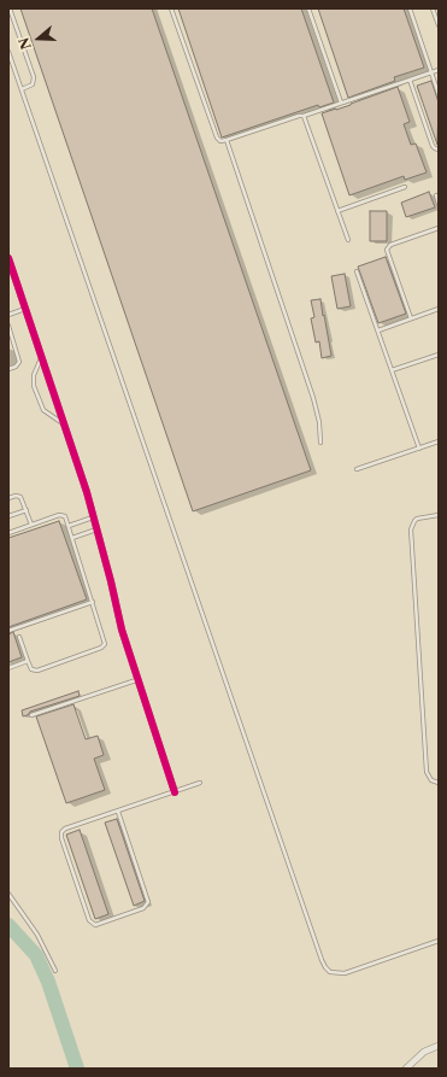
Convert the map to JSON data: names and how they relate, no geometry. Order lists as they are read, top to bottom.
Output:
{
  "north": "left"
}
